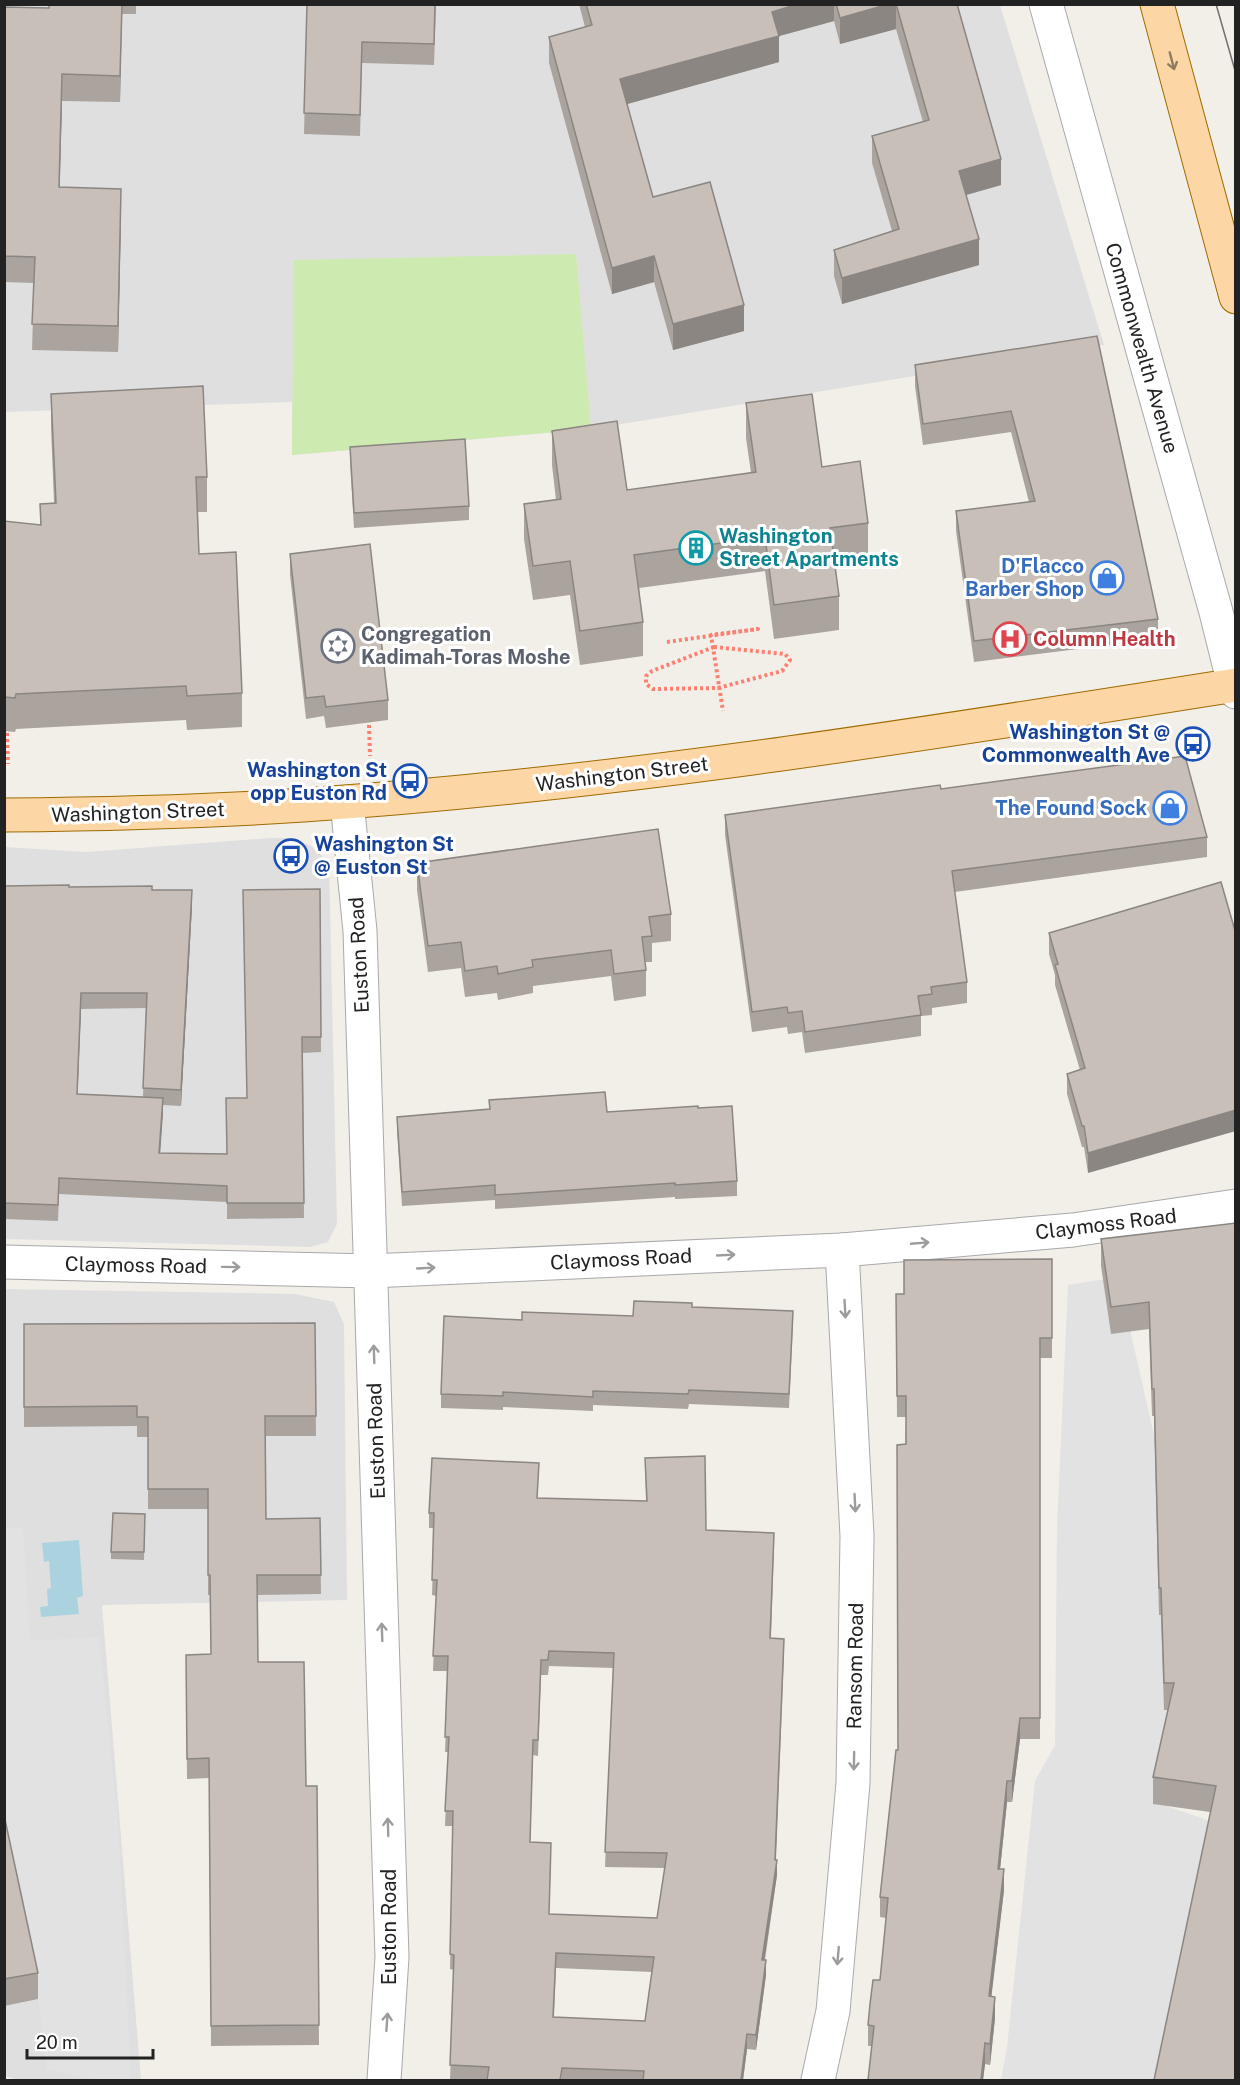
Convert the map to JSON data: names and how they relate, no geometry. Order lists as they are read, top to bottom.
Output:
{
  "streets": {
    "main road": ["Washington Street"],
    "street": [
      "Commonwealth Avenue",
      "Euston Road",
      "Claymoss Road",
      "Ransom Road"
    ]
  },
  "crossings": [
    ["Commonwealth Avenue", "Washington Street"],
    ["Washington Street", "Euston Road"],
    ["Euston Road", "Claymoss Road"],
    ["Claymoss Road", "Ransom Road"]
  ],
  "one_way": ["Euston Road", "Claymoss Road", "Ransom Road"],
  "places": {
    "building": ["Washington Street Apartments"],
    "shop": ["D'Flacco Barber Shop", "The Found Sock"],
    "hospital": ["Column Health"],
    "synagogue": ["Congregation Kadimah-Toras Moshe"],
    "bus stop": ["Washington St @ Commonwealth Ave", "Washington St opp Euston Rd", "Washington St @ Euston St"]
  },
  "scale_bar": "20 m"
}
